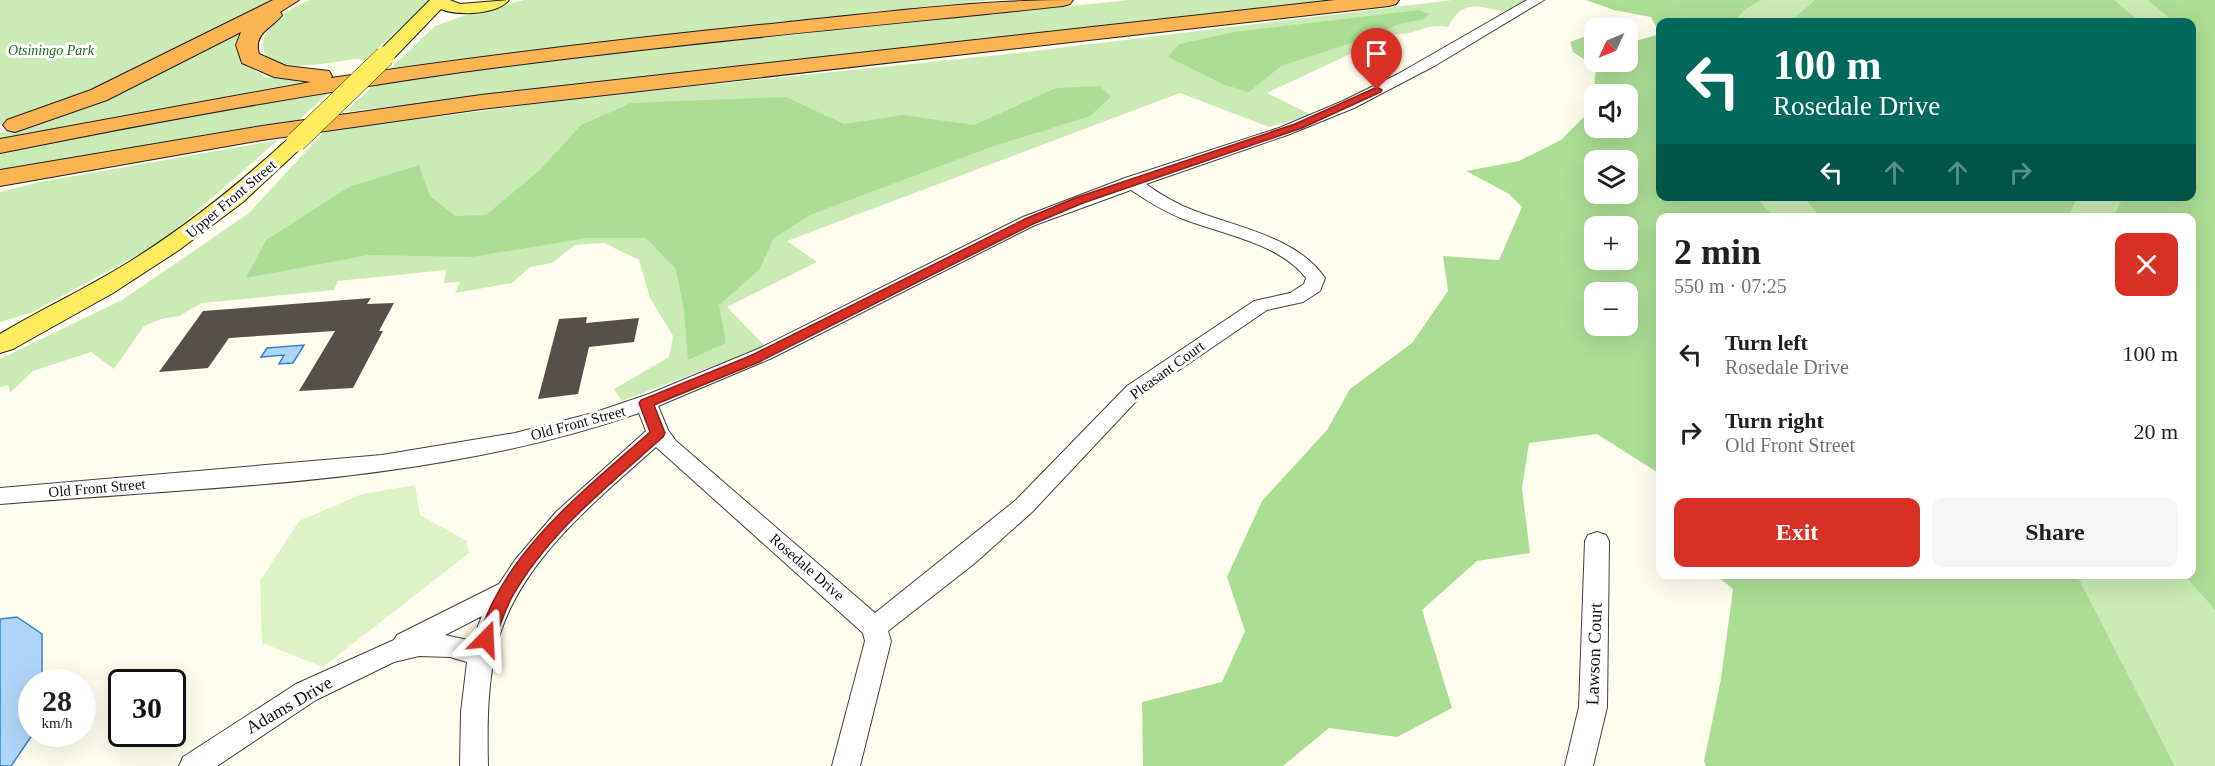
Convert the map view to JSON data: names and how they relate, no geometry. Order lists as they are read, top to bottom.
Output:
{
  "streets": {
    "main road": ["Upper Front Street"],
    "street": [
      "Pleasant Court",
      "Old Front Street",
      "Rosedale Drive",
      "Lawson Court",
      "Adams Drive"
    ]
  },
  "crossings": [
    ["Pleasant Court", "Old Front Street"],
    ["Pleasant Court", "Rosedale Drive"],
    ["Old Front Street", "Rosedale Drive"]
  ],
  "parks": ["Otsiningo Park"],
  "north": "bottom left",
  "page": {
    "map_buttons": ["+", "−"],
    "turn": ["100 m", "Rosedale Drive"],
    "heading": ["2 min", "550 m · 07:25"],
    "list": [
      {
        "name": "Turn left",
        "note": "Rosedale Drive",
        "value": "100 m"
      },
      {
        "name": "Turn right",
        "note": "Old Front Street",
        "value": "20 m"
      }
    ],
    "buttons": ["Exit", "Share"],
    "speed": "28 km/h",
    "limit": "30"
  }
}
